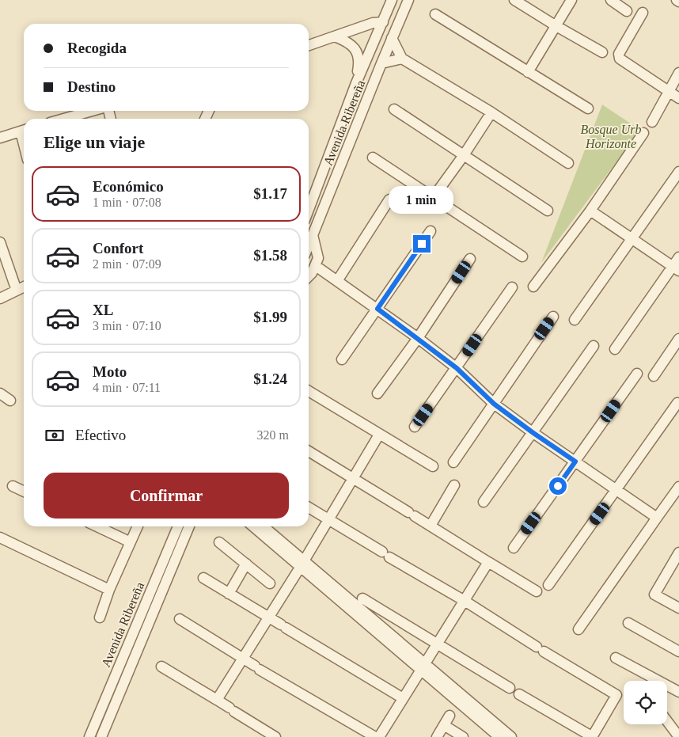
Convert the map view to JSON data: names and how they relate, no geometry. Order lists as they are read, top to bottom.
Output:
{
  "streets": {
    "street": ["Avenida Ribereña"]
  },
  "parks": ["Bosque Urb Horizonte"],
  "page": {
    "banner": ["Recogida", "Destino"],
    "heading": "Elige un viaje",
    "list": [
      {
        "name": "Económico",
        "note": "1 min · 07:08",
        "value": "$1.17"
      },
      {
        "name": "Confort",
        "note": "2 min · 07:09",
        "value": "$1.58"
      },
      {
        "name": "XL",
        "note": "3 min · 07:10",
        "value": "$1.99"
      },
      {
        "name": "Moto",
        "note": "4 min · 07:11",
        "value": "$1.24"
      }
    ],
    "bubble": "1 min",
    "pay": ["Efectivo", "320 m"],
    "buttons": "Confirmar"
  }
}
